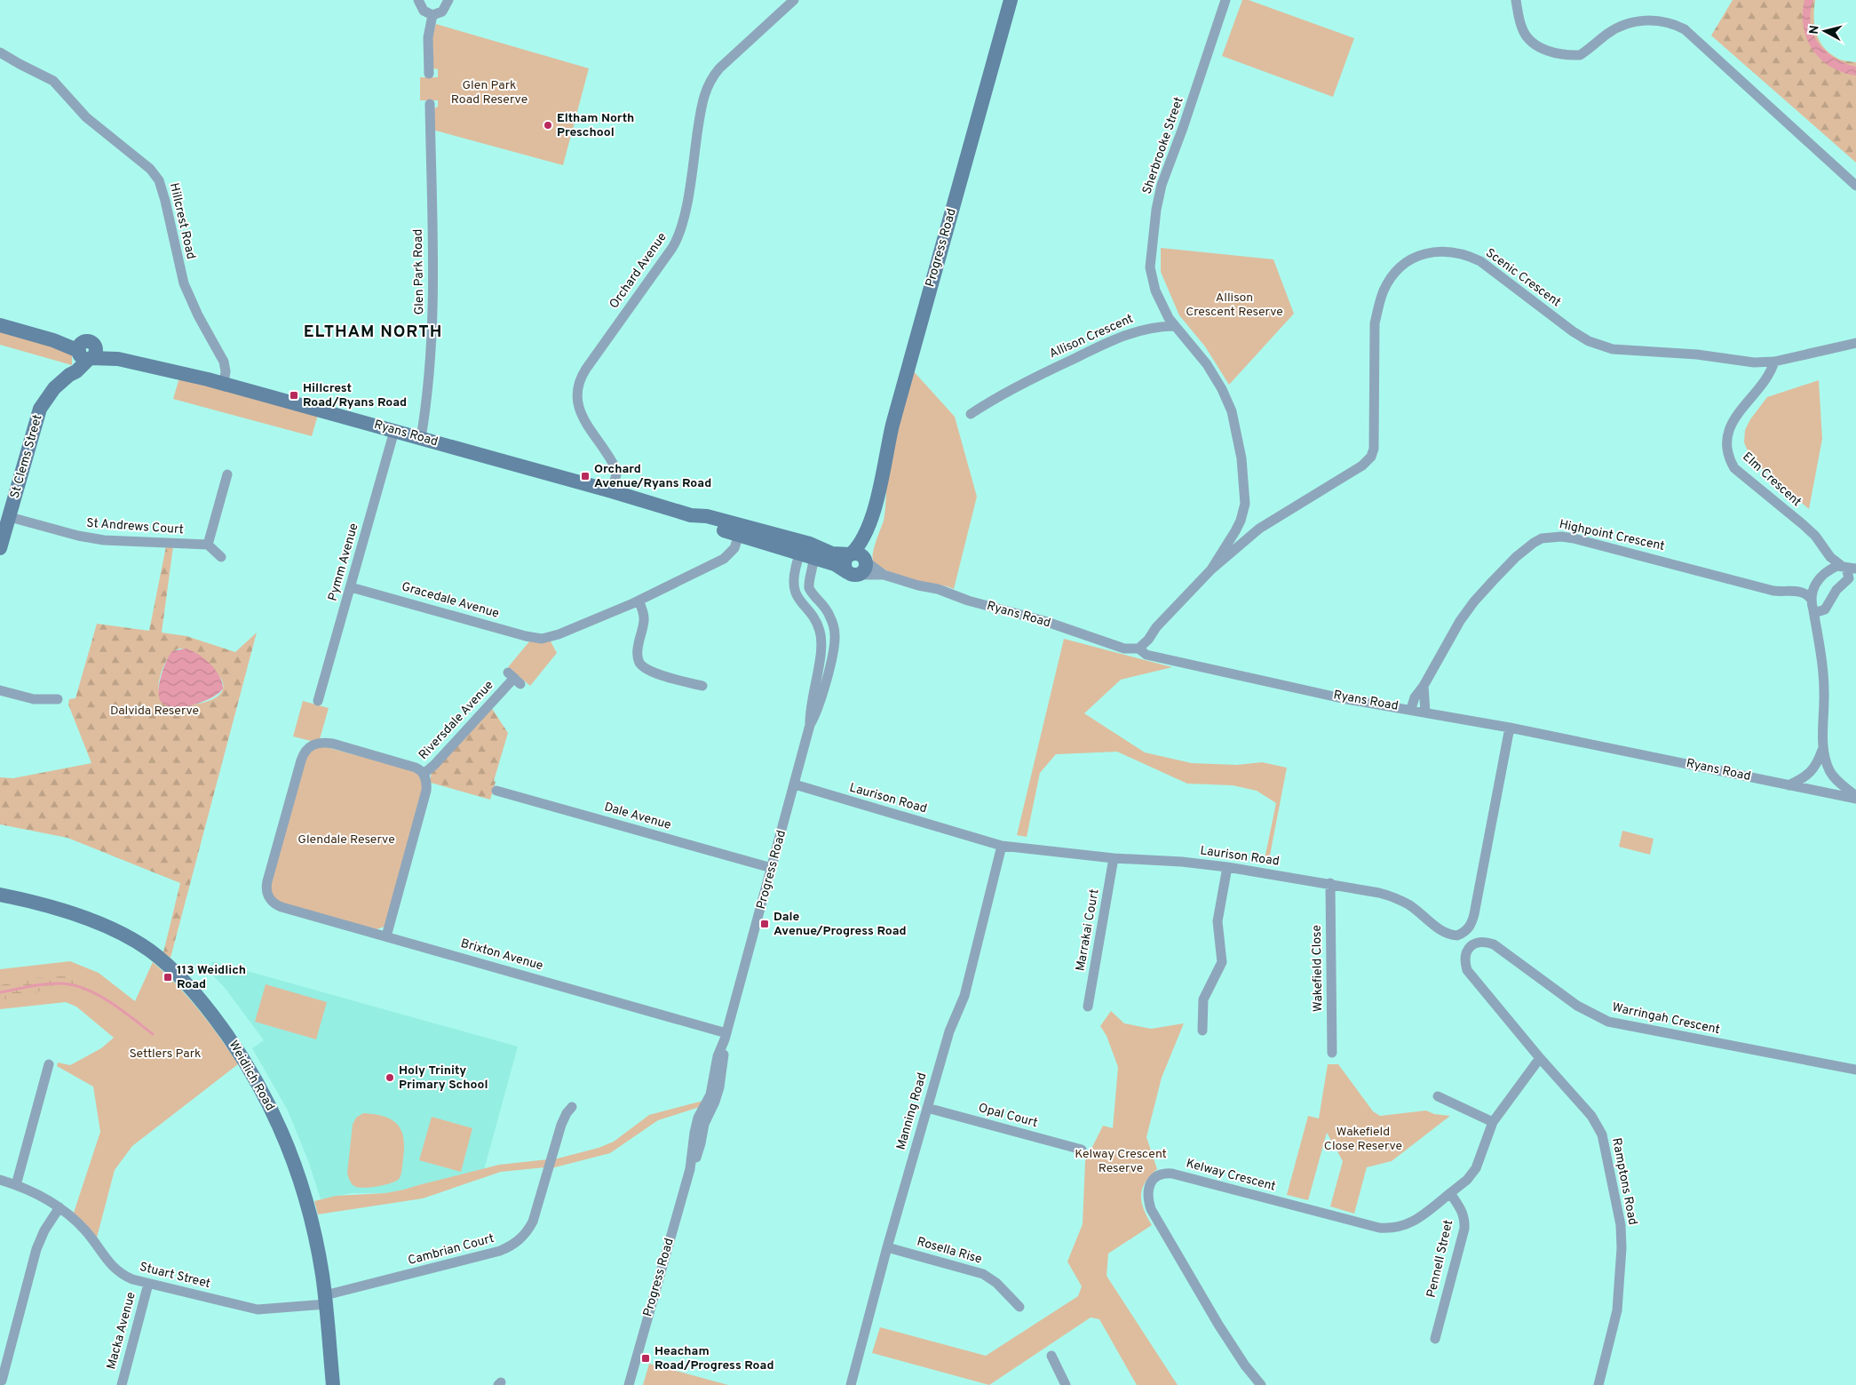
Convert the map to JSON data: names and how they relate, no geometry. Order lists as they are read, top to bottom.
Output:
{
  "streets": {
    "street": [
      "Sherbrooke Street",
      "Hillcrest Road",
      "Progress Road",
      "Orchard Avenue",
      "Glen Park Road",
      "Scenic Crescent",
      "Allison Crescent",
      "Ryans Road",
      "St Clems Street",
      "Elm Crescent",
      "St Andrews Court",
      "Highpoint Crescent",
      "Pymm Avenue",
      "Gracedale Avenue",
      "Riversdale Avenue",
      "Laurison Road",
      "Dale Avenue",
      "Marrakai Court",
      "Brixton Avenue",
      "Wakefield Close",
      "Warringah Crescent",
      "Weidlich Road",
      "Manning Road",
      "Opal Court",
      "Kelway Crescent",
      "Ramptons Road",
      "Cambrian Court",
      "Rosella Rise",
      "Pennell Street",
      "Stuart Street",
      "Macka Avenue"
    ]
  },
  "crossings": [
    ["Sherbrooke Street", "Allison Crescent"],
    ["Hillcrest Road", "Ryans Road"],
    ["Progress Road", "Ryans Road"],
    ["Progress Road", "Laurison Road"],
    ["Progress Road", "Dale Avenue"],
    ["Progress Road", "Brixton Avenue"],
    ["Orchard Avenue", "Ryans Road"],
    ["Glen Park Road", "Ryans Road"],
    ["Scenic Crescent", "Elm Crescent"],
    ["Ryans Road", "St Clems Street"],
    ["Ryans Road", "Highpoint Crescent"],
    ["Ryans Road", "Pymm Avenue"],
    ["Ryans Road", "Laurison Road"],
    ["St Clems Street", "St Andrews Court"],
    ["Pymm Avenue", "Gracedale Avenue"],
    ["Riversdale Avenue", "Brixton Avenue"],
    ["Laurison Road", "Marrakai Court"],
    ["Laurison Road", "Wakefield Close"],
    ["Laurison Road", "Manning Road"],
    ["Warringah Crescent", "Ramptons Road"],
    ["Weidlich Road", "Cambrian Court"],
    ["Weidlich Road", "Stuart Street"],
    ["Manning Road", "Opal Court"],
    ["Manning Road", "Rosella Rise"],
    ["Kelway Crescent", "Pennell Street"],
    ["Cambrian Court", "Stuart Street"],
    ["Stuart Street", "Macka Avenue"]
  ],
  "districts": ["ELTHAM NORTH"],
  "parks": [
    "Glen Park Road Reserve",
    "Allison Crescent Reserve",
    "Dalvida Reserve",
    "Glendale Reserve",
    "Settlers Park",
    "Wakefield Close Reserve",
    "Kelway Crescent Reserve"
  ],
  "places": {
    "other": ["Eltham North Preschool", "Holy Trinity Primary School"],
    "transit": [
      "Hillcrest Road/Ryans Road",
      "Orchard Avenue/Ryans Road",
      "Dale Avenue/Progress Road",
      "113 Weidlich Road",
      "Heacham Road/Progress Road"
    ]
  },
  "north": "left"
}
